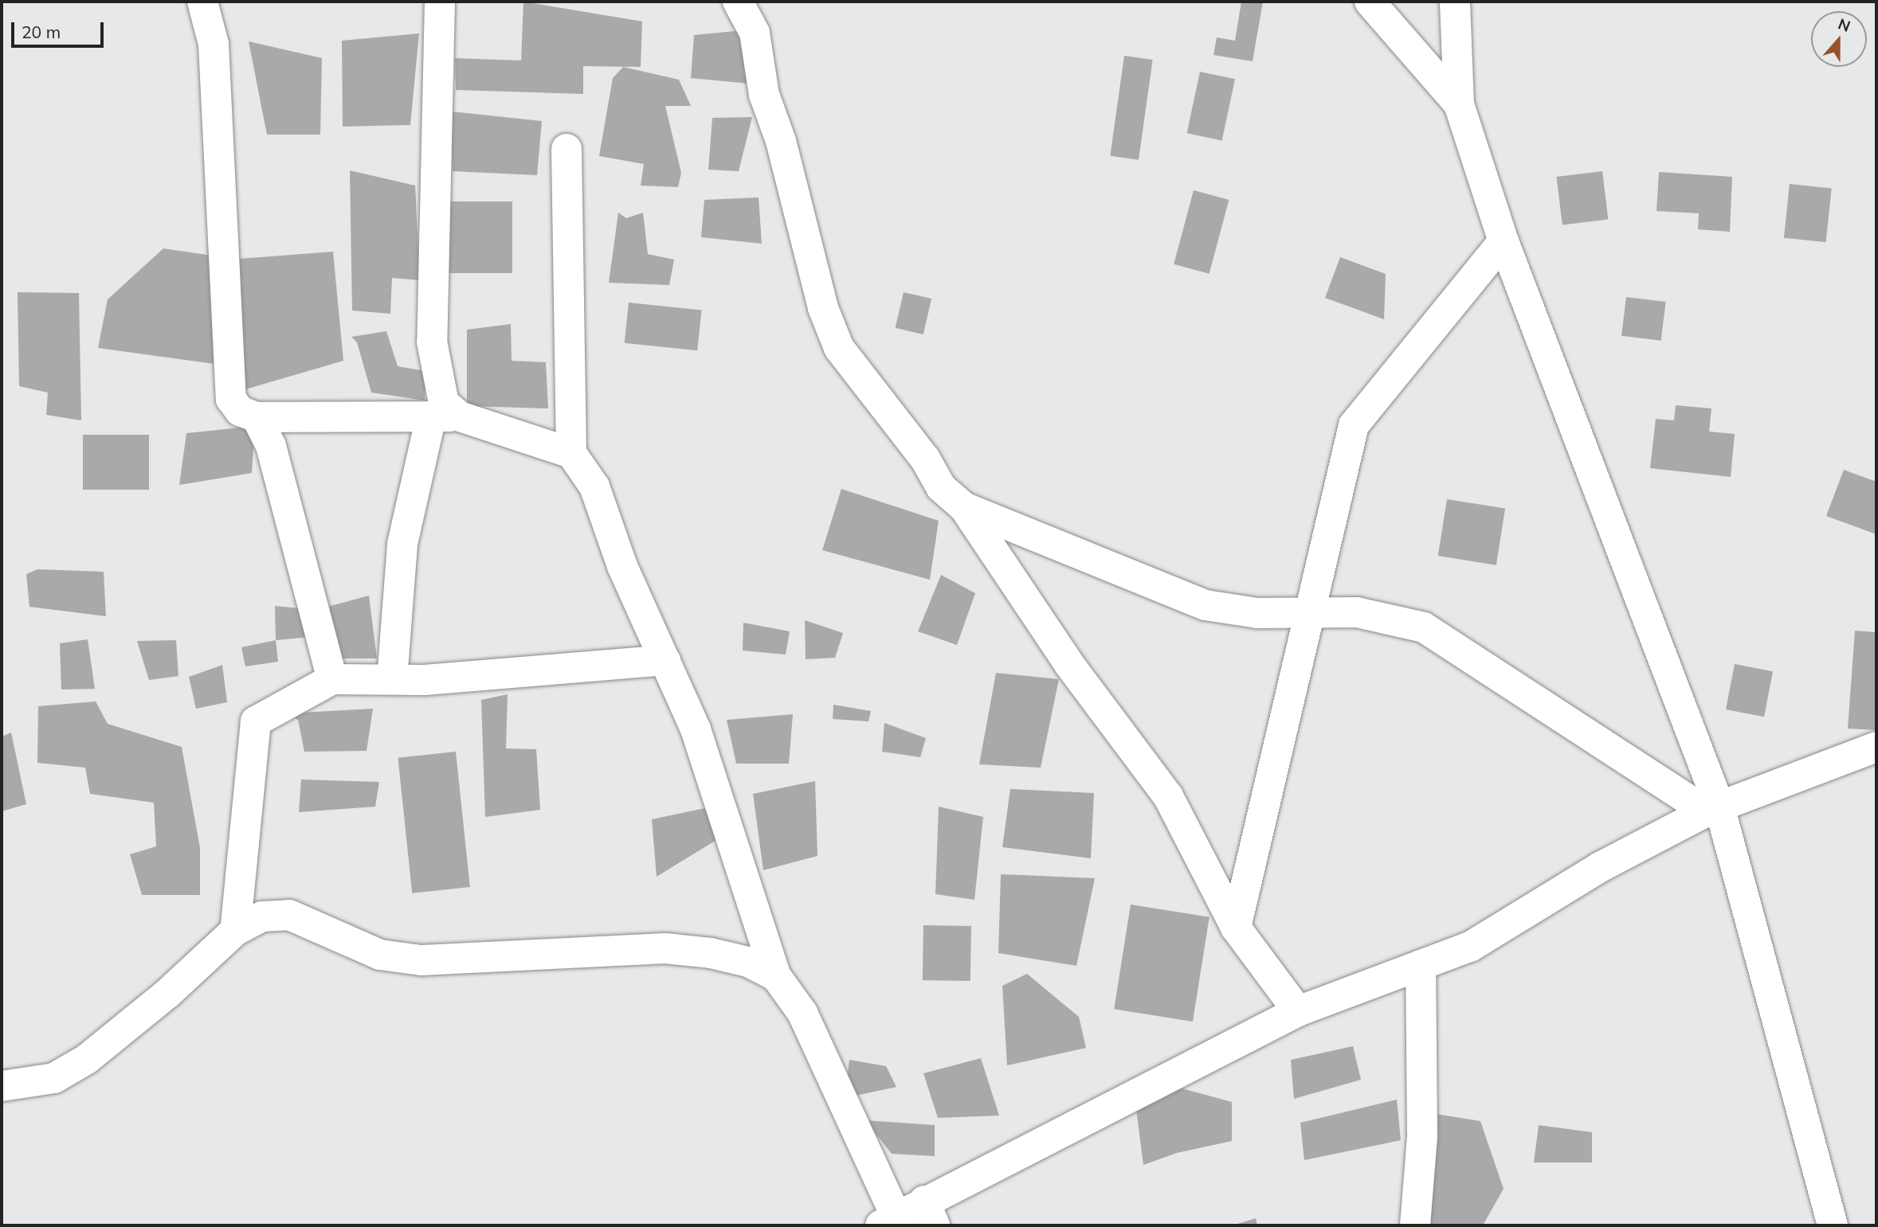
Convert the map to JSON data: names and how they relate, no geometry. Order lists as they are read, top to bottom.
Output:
{
  "scale_bar": "20 m",
  "north": "top"
}
